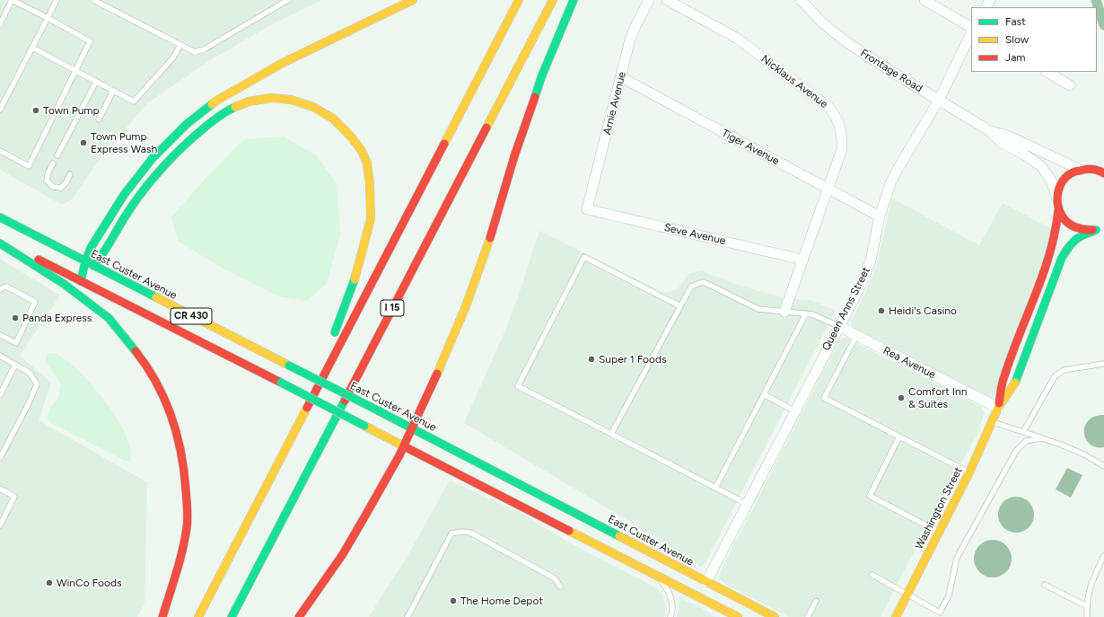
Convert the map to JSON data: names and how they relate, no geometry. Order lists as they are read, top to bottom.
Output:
{
  "streets": {
    "main road": [
      "East Custer Avenue",
      "I 15",
      "CR 430",
      "Washington Street"
    ],
    "street": [
      "Frontage Road",
      "Nicklaus Avenue",
      "Arnie Avenue",
      "Tiger Avenue",
      "Seve Avenue",
      "Queen Anns Street",
      "Rea Avenue"
    ]
  },
  "crossings": [
    ["Frontage Road", "Queen Anns Street"],
    ["Frontage Road", "Washington Street"],
    ["Nicklaus Avenue", "Tiger Avenue"],
    ["Nicklaus Avenue", "Seve Avenue"],
    ["Arnie Avenue", "Tiger Avenue"],
    ["Arnie Avenue", "Seve Avenue"],
    ["Tiger Avenue", "Queen Anns Street"],
    ["East Custer Avenue", "Queen Anns Street"],
    ["Queen Anns Street", "Rea Avenue"],
    ["Rea Avenue", "Washington Street"]
  ],
  "places": [
    "Town Pump",
    "Town Pump Express Wash",
    "Heidi's Casino",
    "Panda Express",
    "Super 1 Foods",
    "Comfort Inn & Suites",
    "WinCo Foods",
    "The Home Depot"
  ],
  "legend": ["Fast", "Slow", "Jam"]
}
